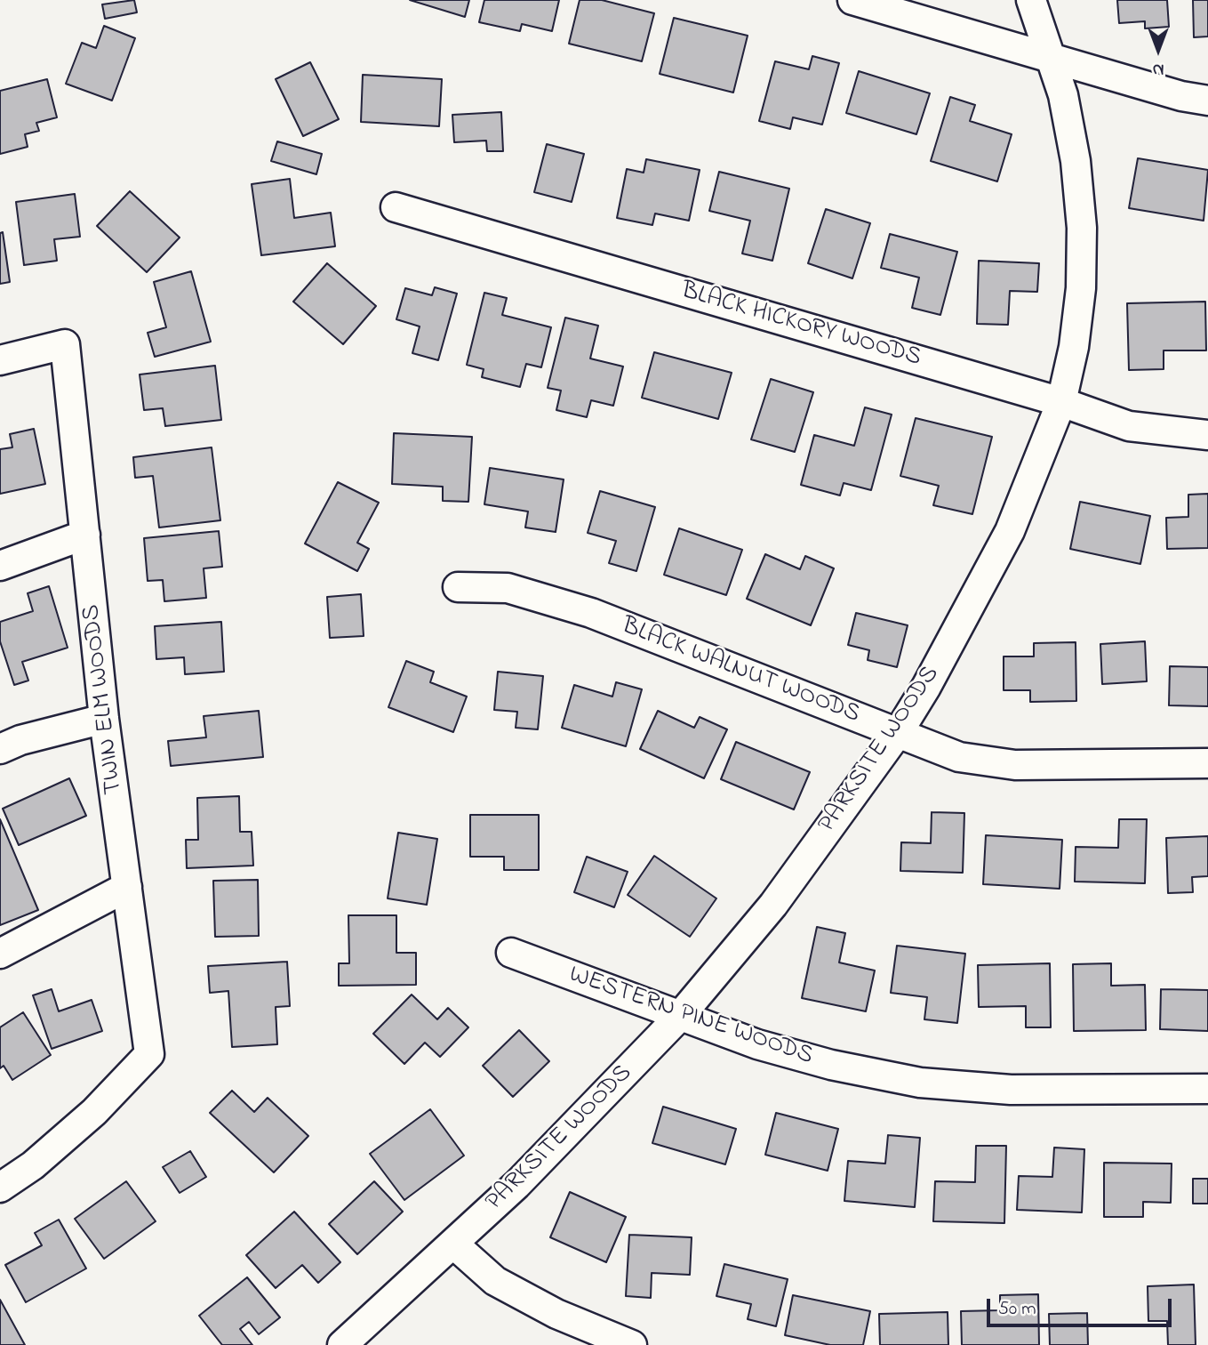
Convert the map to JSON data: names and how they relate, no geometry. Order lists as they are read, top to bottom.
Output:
{
  "streets": {
    "street": [
      "BLACK HICKORY WOODS",
      "BLACK WALNUT WOODS",
      "TWIN ELM WOODS",
      "PARKSITE WOODS",
      "WESTERN PINE WOODS"
    ]
  },
  "crossings": [
    ["BLACK HICKORY WOODS", "PARKSITE WOODS"],
    ["BLACK WALNUT WOODS", "PARKSITE WOODS"],
    ["PARKSITE WOODS", "WESTERN PINE WOODS"]
  ],
  "scale_bar": "50 m",
  "north": "bottom"
}
